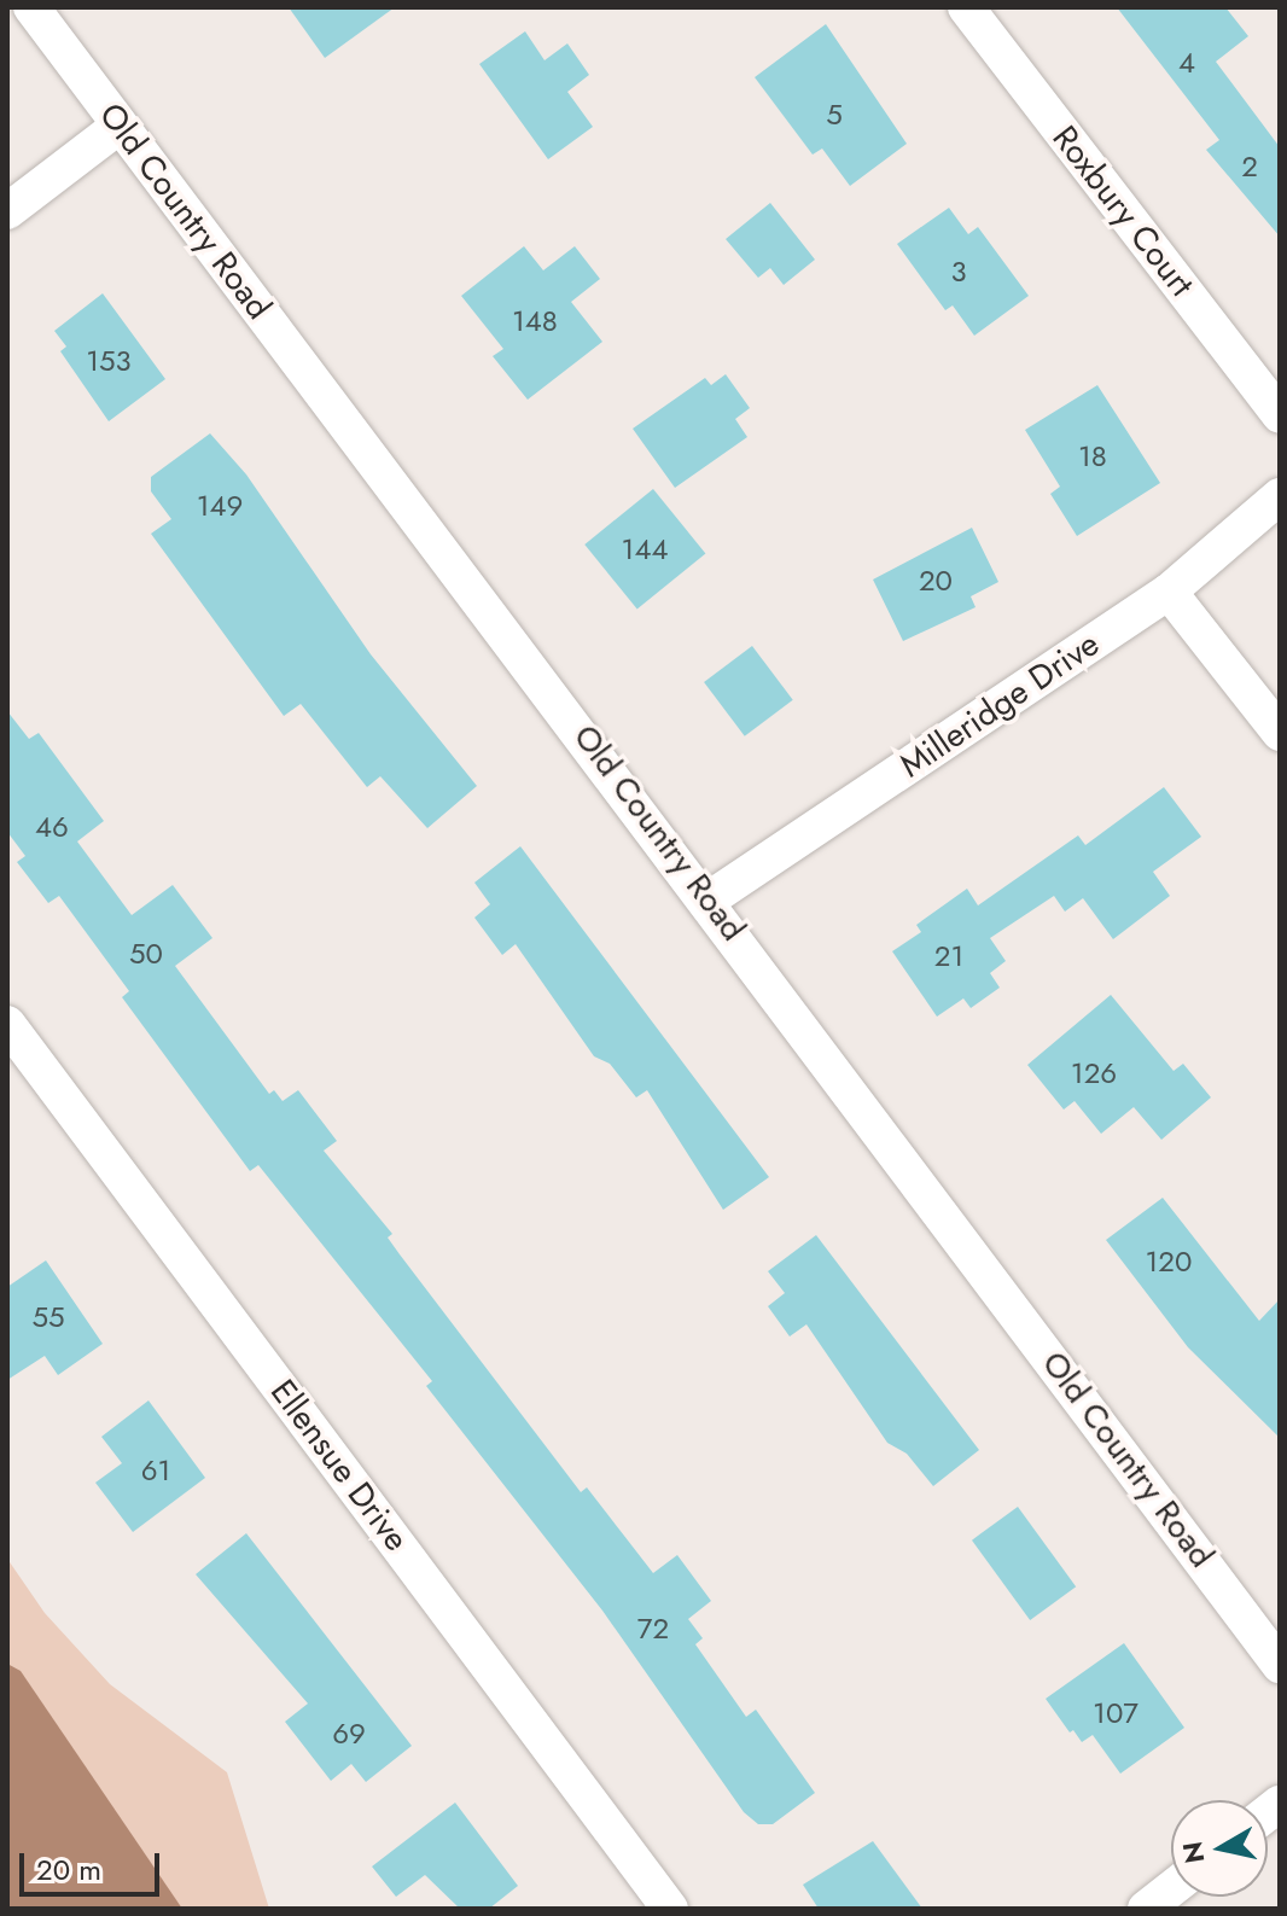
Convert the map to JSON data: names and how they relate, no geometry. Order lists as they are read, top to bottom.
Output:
{
  "streets": {
    "street": [
      "Old Country Road",
      "Roxbury Court",
      "Milleridge Drive",
      "Ellensue Drive"
    ]
  },
  "crossings": [
    ["Old Country Road", "Milleridge Drive"]
  ],
  "house_numbers": [
    "4",
    "5",
    "2",
    "3",
    "148",
    "153",
    "18",
    "149",
    "144",
    "20",
    "46",
    "50",
    "21",
    "126",
    "120",
    "55",
    "61",
    "72",
    "107",
    "69"
  ],
  "scale_bar": "20 m",
  "north": "left"
}
